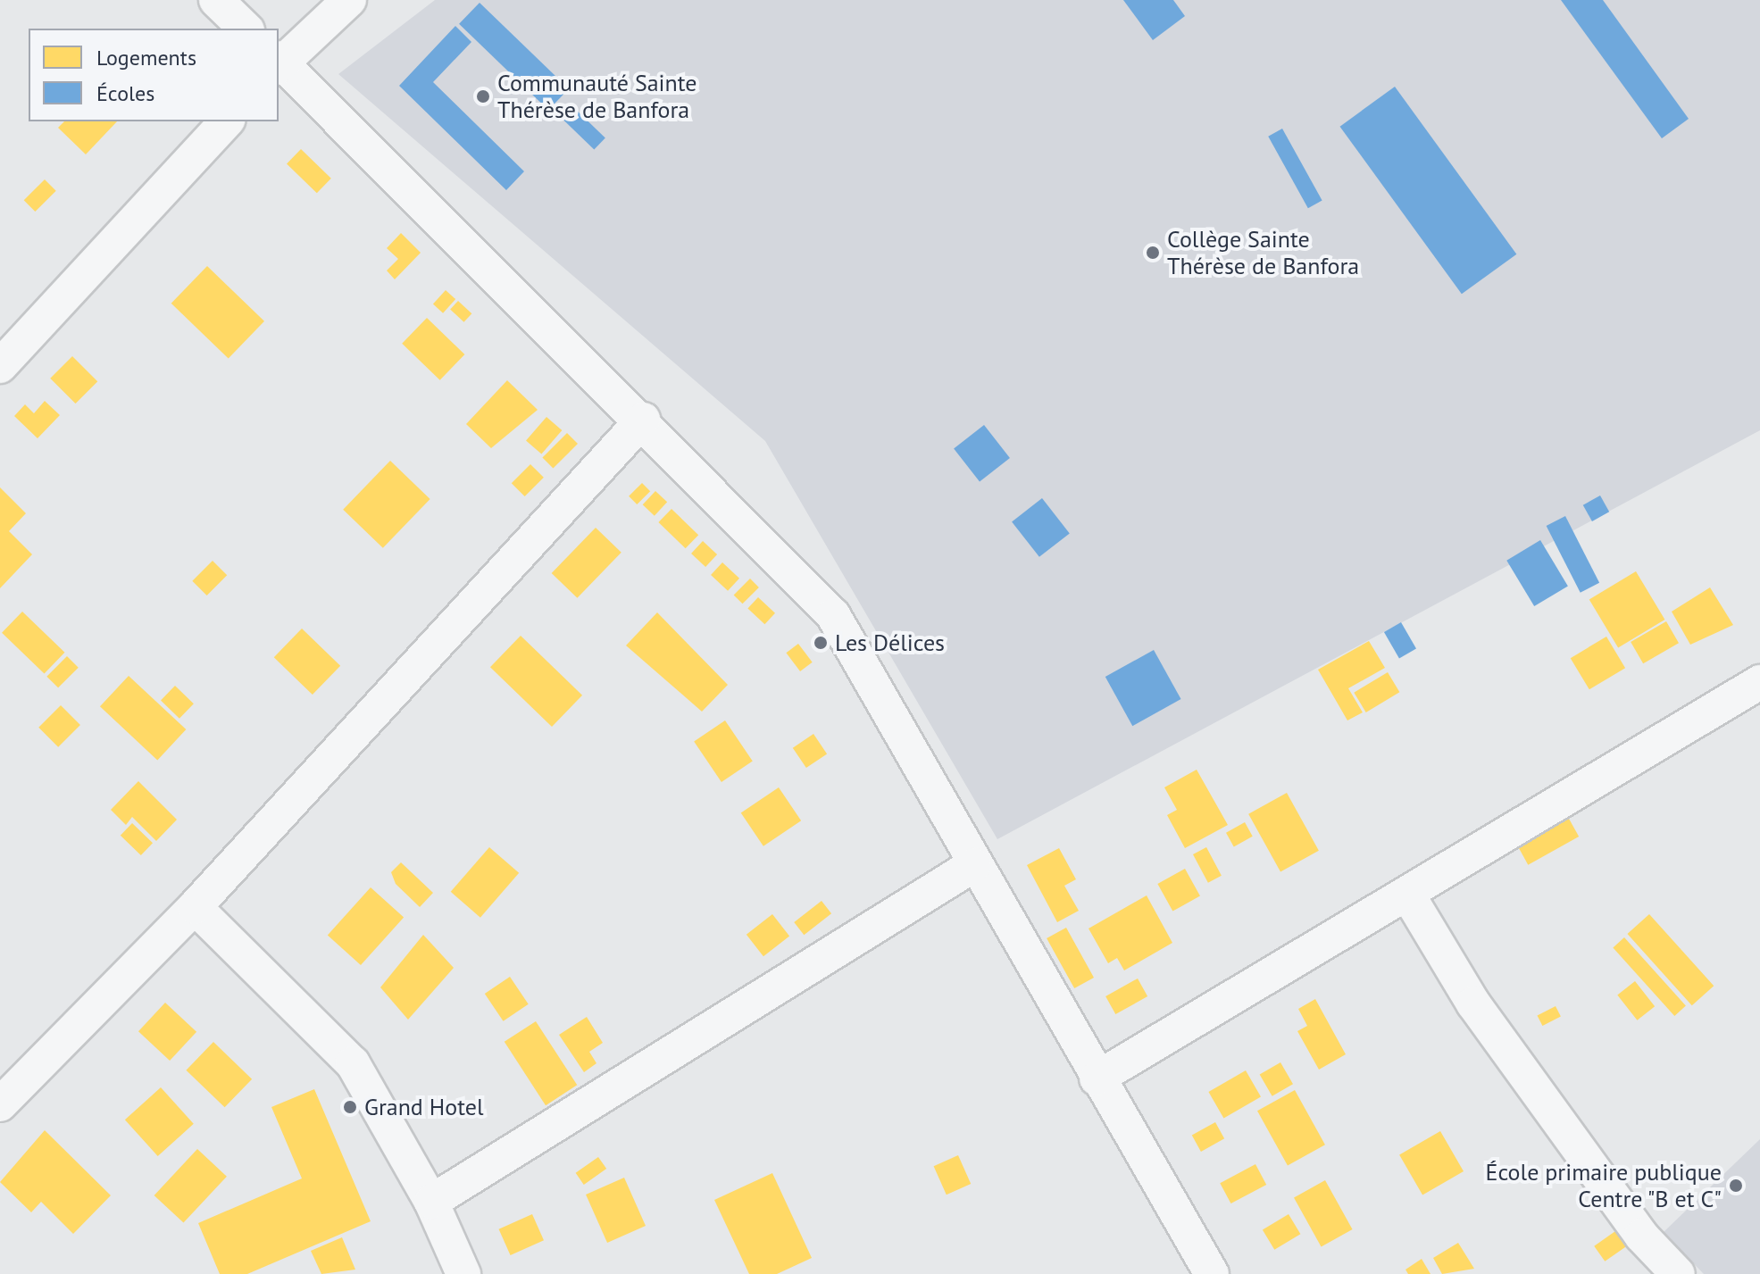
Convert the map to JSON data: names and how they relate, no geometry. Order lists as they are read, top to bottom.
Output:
{
  "places": [
    "Communauté Sainte Thérèse de Banfora",
    "Collège Sainte Thérèse de Banfora",
    "Les Délices",
    "Grand Hotel",
    "École primaire publique Centre \"B et C\""
  ],
  "legend": ["Logements", "Écoles"]
}
